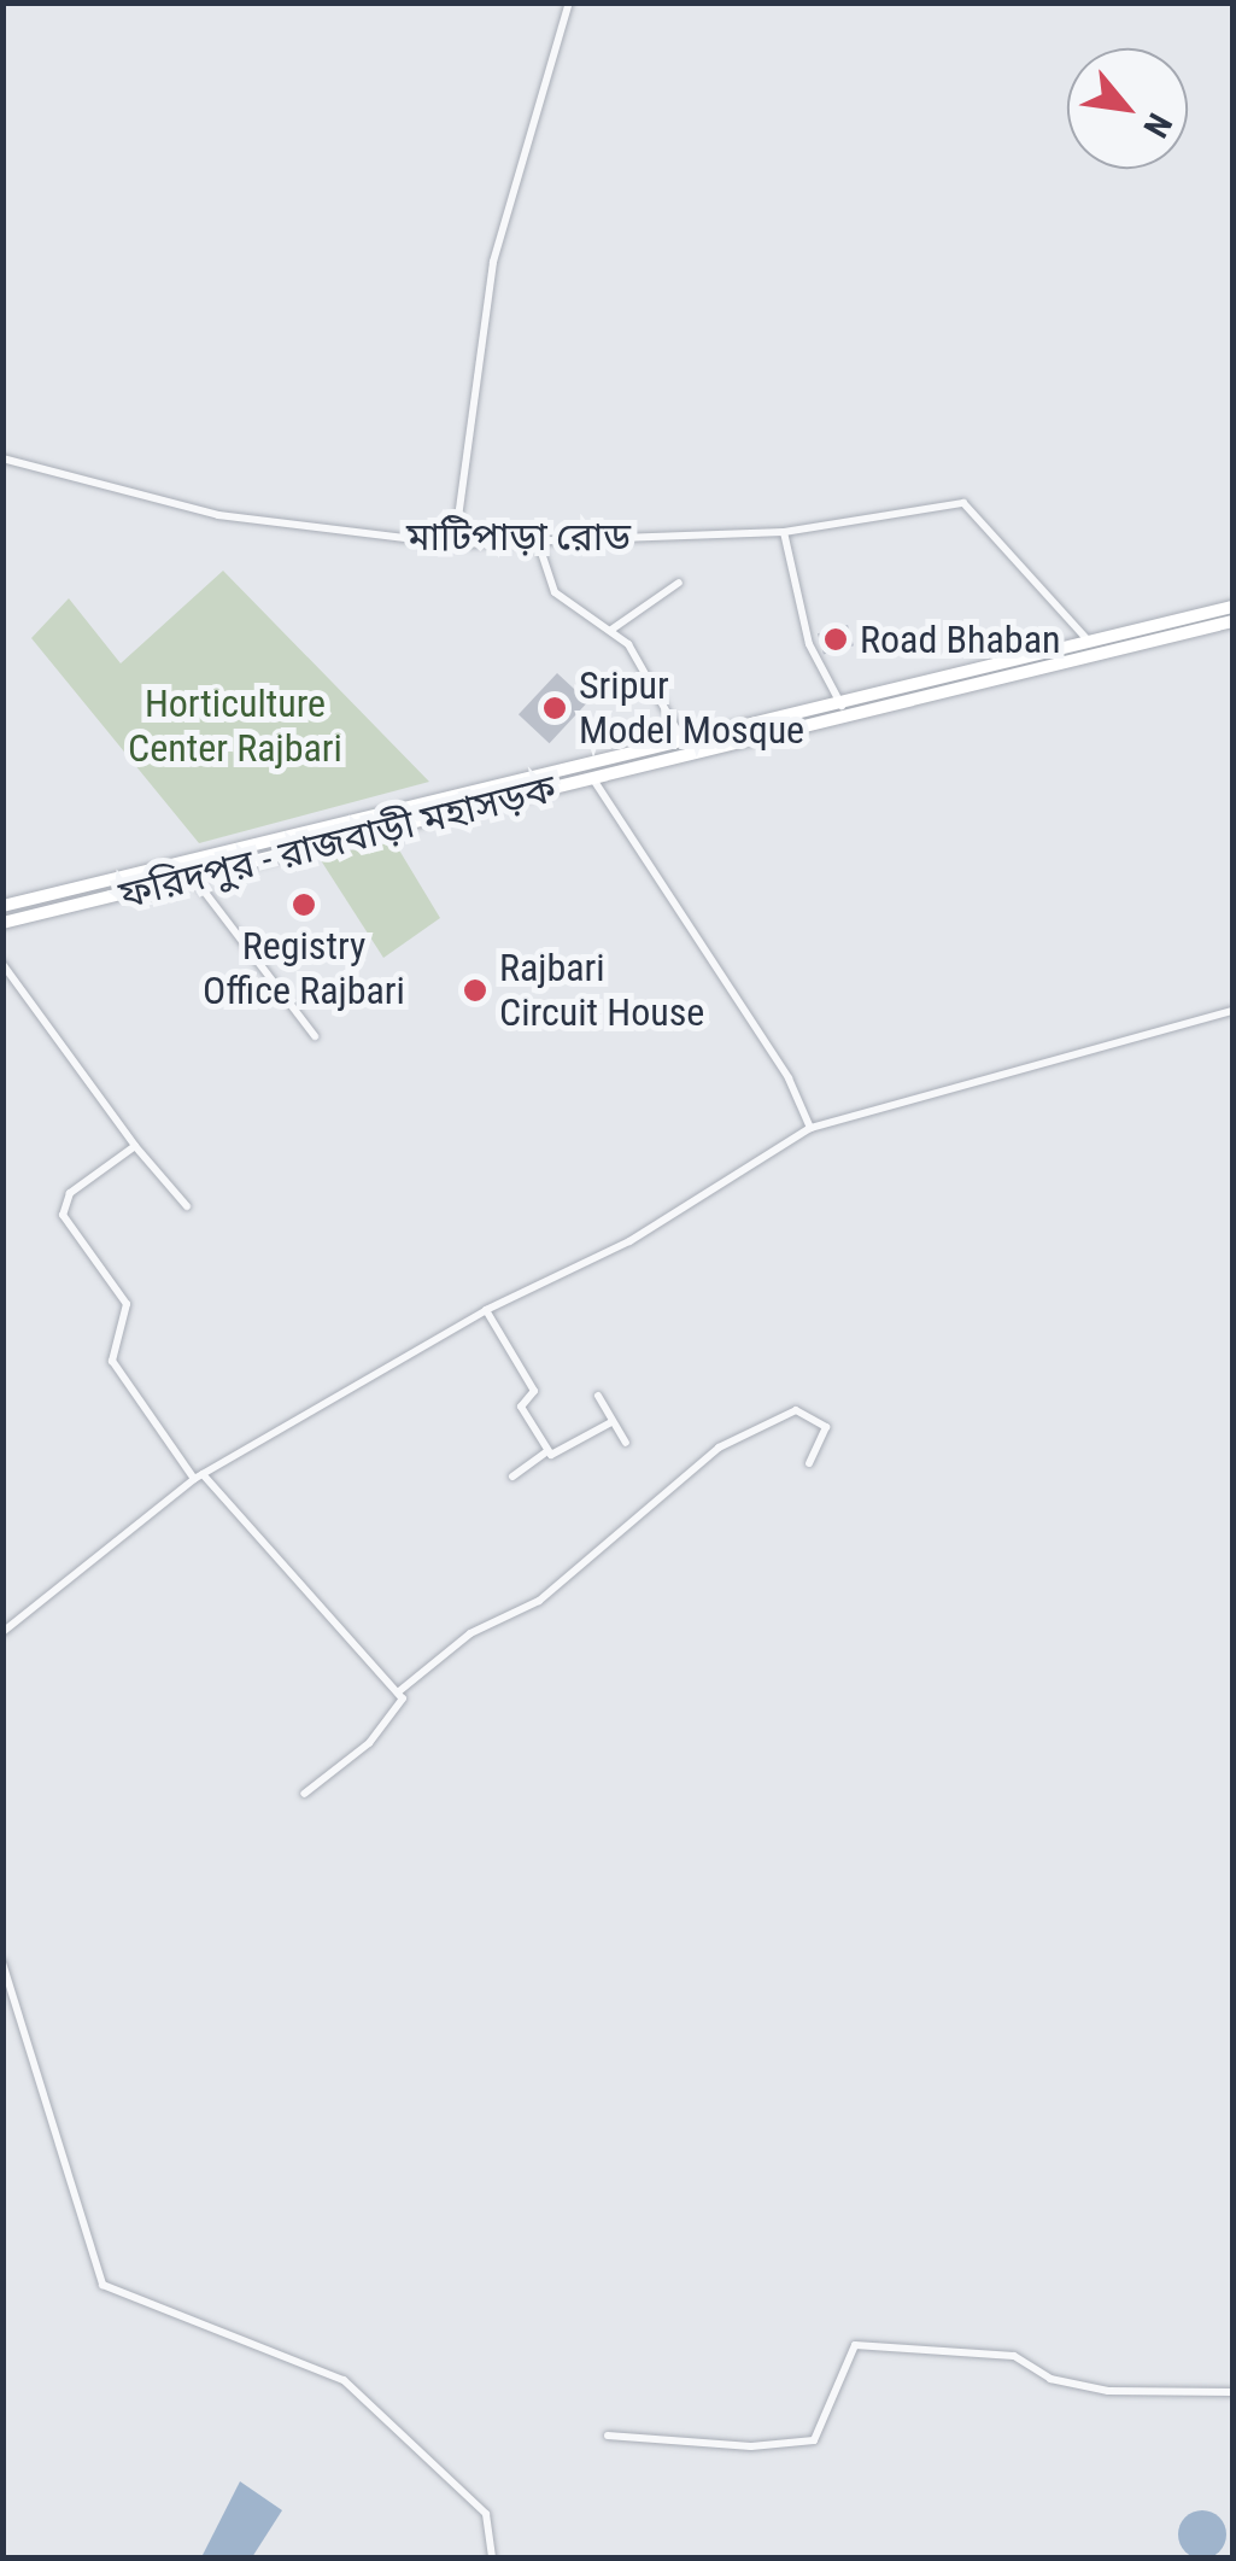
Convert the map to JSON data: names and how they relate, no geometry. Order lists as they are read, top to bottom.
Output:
{
  "streets": {
    "main road": ["ফরিদপুর - রাজবাড়ী মহাসড়ক"],
    "street": ["মাটিপাড়া রোড"]
  },
  "crossings": [
    ["মাটিপাড়া রোড", "ফরিদপুর - রাজবাড়ী মহাসড়ক"]
  ],
  "parks": ["Horticulture Center Rajbari"],
  "places": [
    "Road Bhaban",
    "Sripur Model Mosque",
    "Registry Office Rajbari",
    "Rajbari Circuit House"
  ],
  "north": "bottom right"
}
